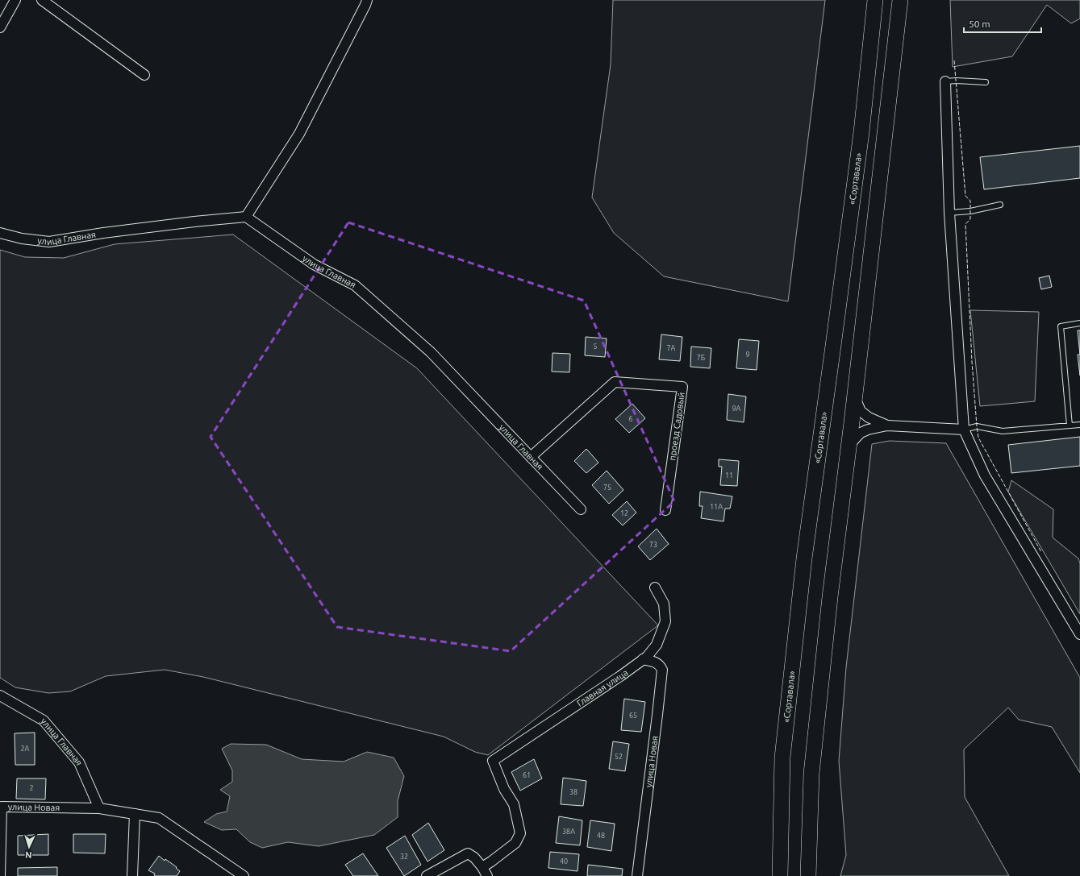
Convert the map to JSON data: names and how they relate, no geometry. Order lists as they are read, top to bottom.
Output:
{
  "streets": {
    "highway": ["«Сортавала»"],
    "street": [
      "улица Главная",
      "проезд Садовый",
      "Главная улица",
      "улица Новая"
    ]
  },
  "crossings": [
    ["улица Главная", "проезд Садовый"],
    ["улица Главная", "улица Новая"],
    ["Главная улица", "улица Новая"]
  ],
  "house_numbers": [
    "5",
    "7А",
    "9",
    "7Б",
    "9А",
    "6",
    "11",
    "75",
    "11А",
    "12",
    "73",
    "65",
    "2А",
    "52",
    "61",
    "2",
    "38",
    "38А",
    "48",
    "32",
    "40"
  ],
  "scale_bar": "50 m",
  "north": "bottom"
}
